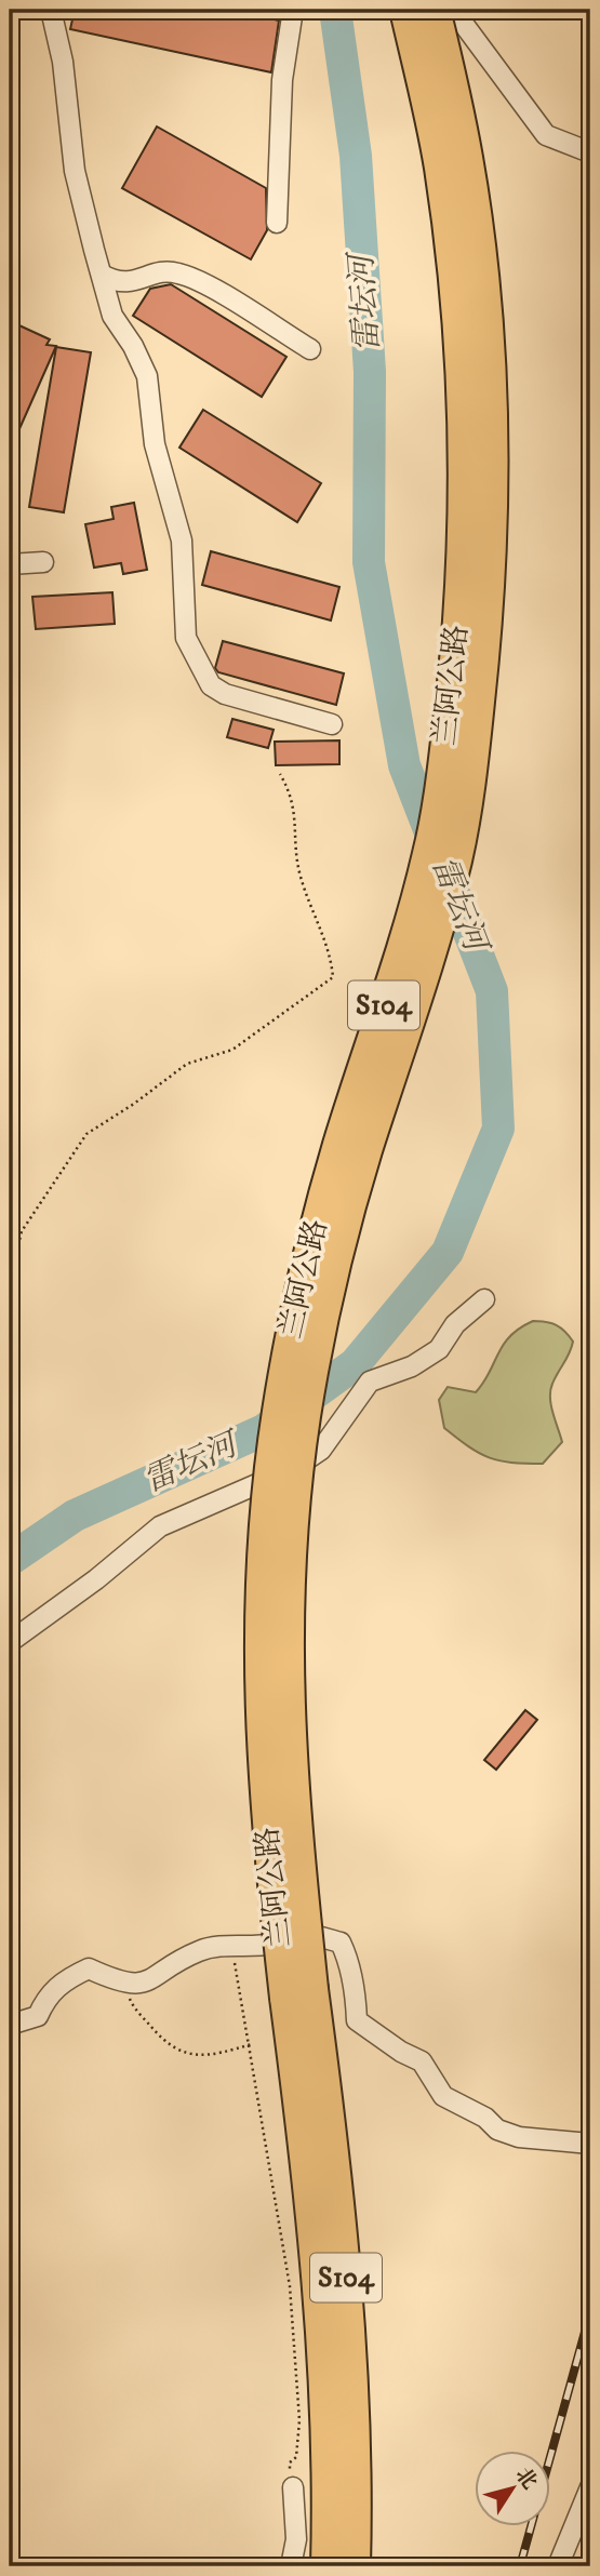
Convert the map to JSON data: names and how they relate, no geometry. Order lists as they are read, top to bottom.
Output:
{
  "streets": {
    "highway": ["兰阿公路", "S104"]
  },
  "water": ["雷坛河"],
  "north": "top right"
}
